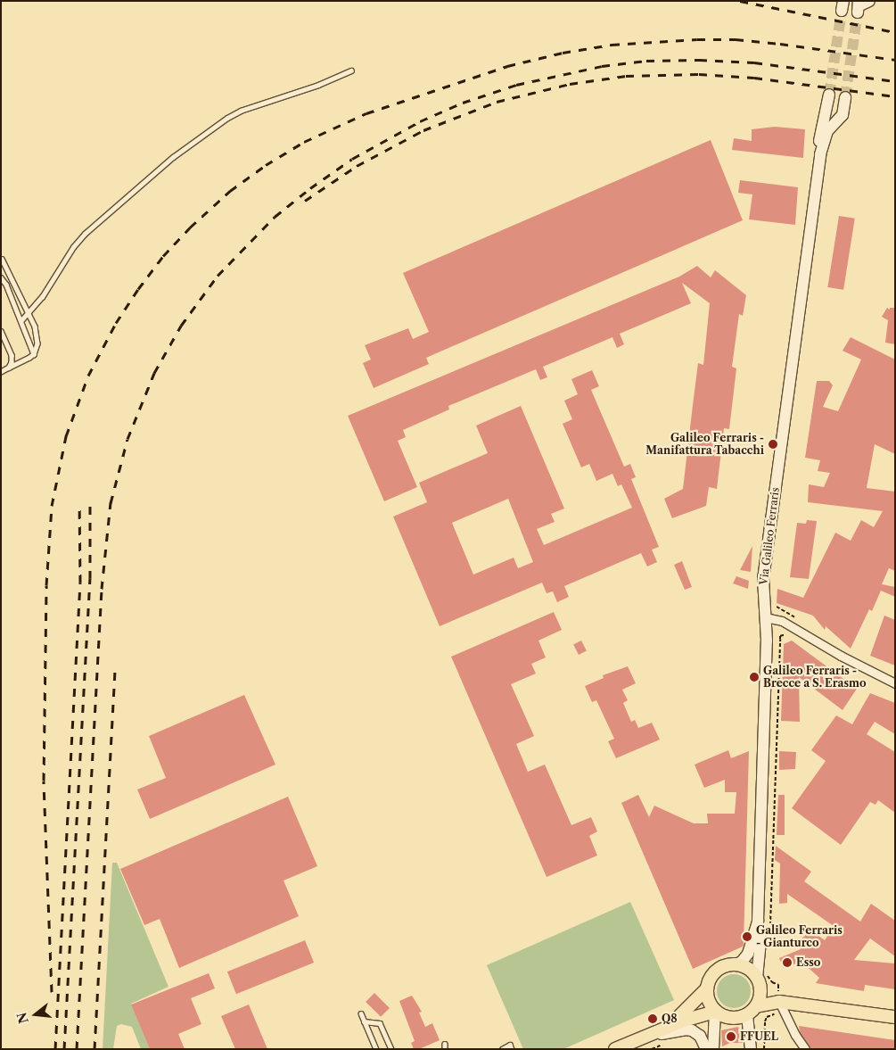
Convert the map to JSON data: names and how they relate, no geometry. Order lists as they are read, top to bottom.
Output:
{
  "streets": {
    "main road": ["Via Galileo Ferraris"]
  },
  "places": [
    "Galileo Ferraris - Manifattura Tabacchi",
    "Galileo Ferraris - Brecce a S. Erasmo",
    "Galileo Ferraris - Gianturco",
    "Esso",
    "Q8",
    "FFUEL"
  ],
  "north": "left"
}
